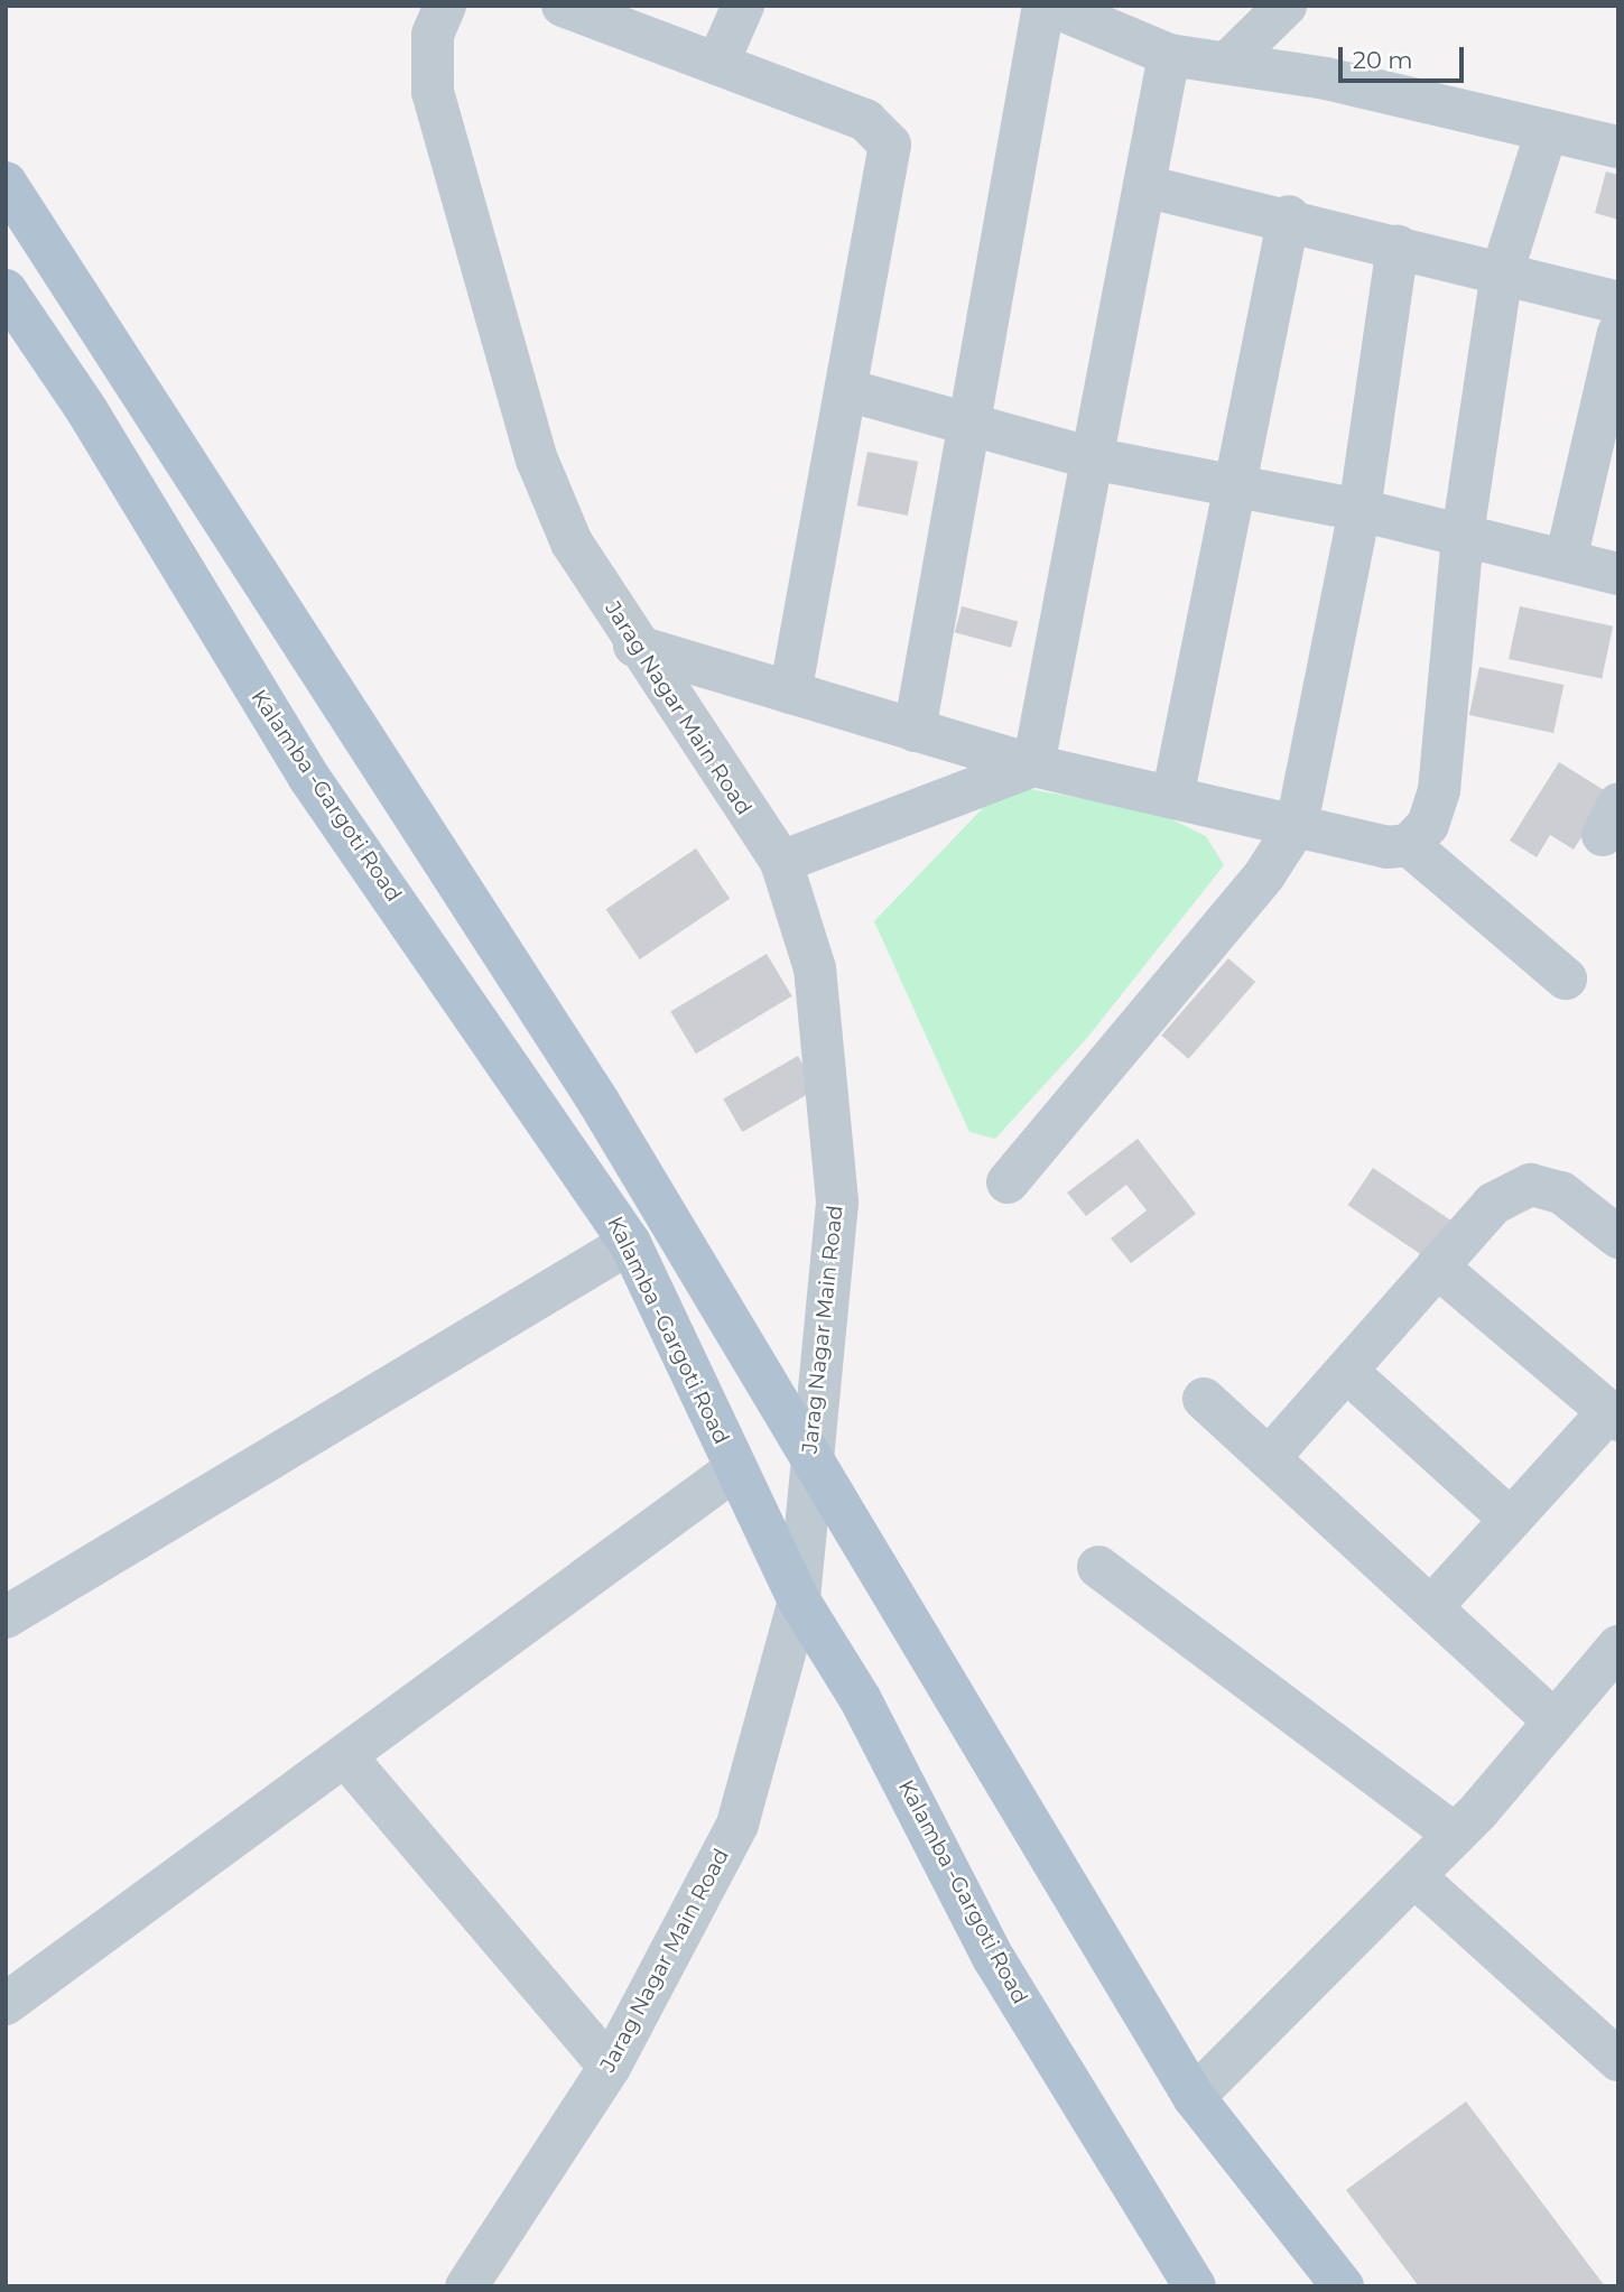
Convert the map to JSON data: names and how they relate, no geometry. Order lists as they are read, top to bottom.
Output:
{
  "streets": {
    "main road": ["Kalamba -Gargoti Road"],
    "street": ["Jarag Nagar Main Road"]
  },
  "crossings": [
    ["Jarag Nagar Main Road", "Kalamba -Gargoti Road"]
  ],
  "scale_bar": "20 m"
}
